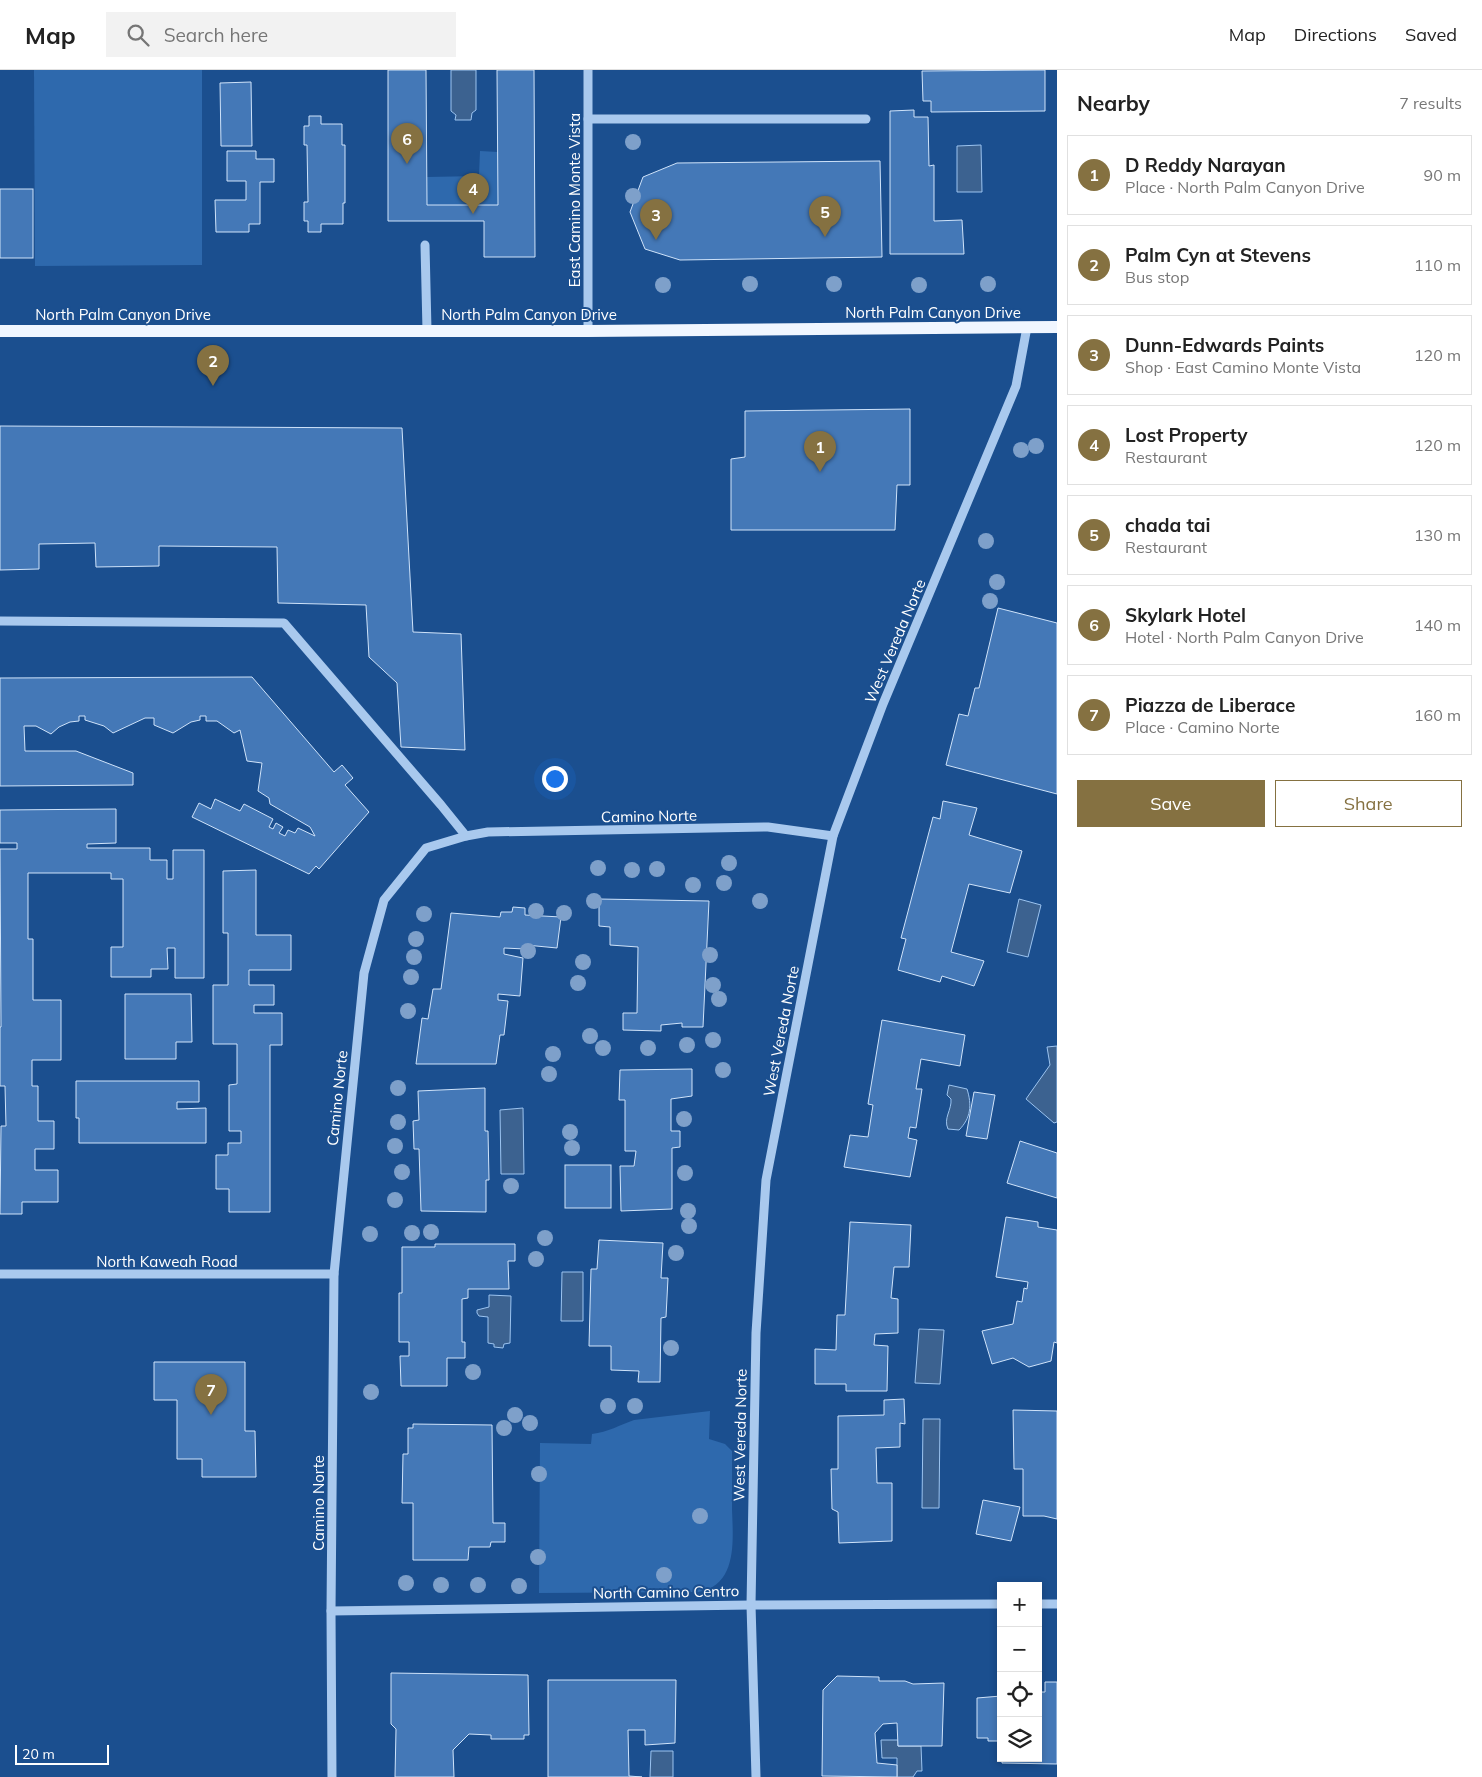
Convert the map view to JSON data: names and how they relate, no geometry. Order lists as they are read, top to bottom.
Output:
{
  "streets": {
    "main road": ["North Palm Canyon Drive"],
    "street": [
      "East Camino Monte Vista",
      "West Vereda Norte",
      "Camino Norte",
      "North Kaweah Road",
      "North Camino Centro"
    ]
  },
  "crossings": [
    ["East Camino Monte Vista", "North Palm Canyon Drive"],
    ["North Palm Canyon Drive", "West Vereda Norte"],
    ["West Vereda Norte", "Camino Norte"],
    ["West Vereda Norte", "North Camino Centro"],
    ["Camino Norte", "North Kaweah Road"],
    ["Camino Norte", "North Camino Centro"]
  ],
  "scale_bar": "20 m",
  "page": {
    "header": "Map",
    "search": "Search here",
    "nav": ["Map", "Directions", "Saved"],
    "heading": ["Nearby", "7 results"],
    "pins": [
      "6",
      "4",
      "5",
      "3",
      "2",
      "1",
      "7"
    ],
    "list": [
      {
        "mark": "1",
        "name": "D Reddy Narayan",
        "note": "Place · North Palm Canyon Drive",
        "value": "90 m"
      },
      {
        "mark": "2",
        "name": "Palm Cyn at Stevens",
        "note": "Bus stop",
        "value": "110 m"
      },
      {
        "mark": "3",
        "name": "Dunn-Edwards Paints",
        "note": "Shop · East Camino Monte Vista",
        "value": "120 m"
      },
      {
        "mark": "4",
        "name": "Lost Property",
        "note": "Restaurant",
        "value": "120 m"
      },
      {
        "mark": "5",
        "name": "chada tai",
        "note": "Restaurant",
        "value": "130 m"
      },
      {
        "mark": "6",
        "name": "Skylark Hotel",
        "note": "Hotel · North Palm Canyon Drive",
        "value": "140 m"
      },
      {
        "mark": "7",
        "name": "Piazza de Liberace",
        "note": "Place · Camino Norte",
        "value": "160 m"
      }
    ],
    "buttons": ["Save", "Share"],
    "map_buttons": ["+", "−"],
    "scale": "20 m"
  }
}
